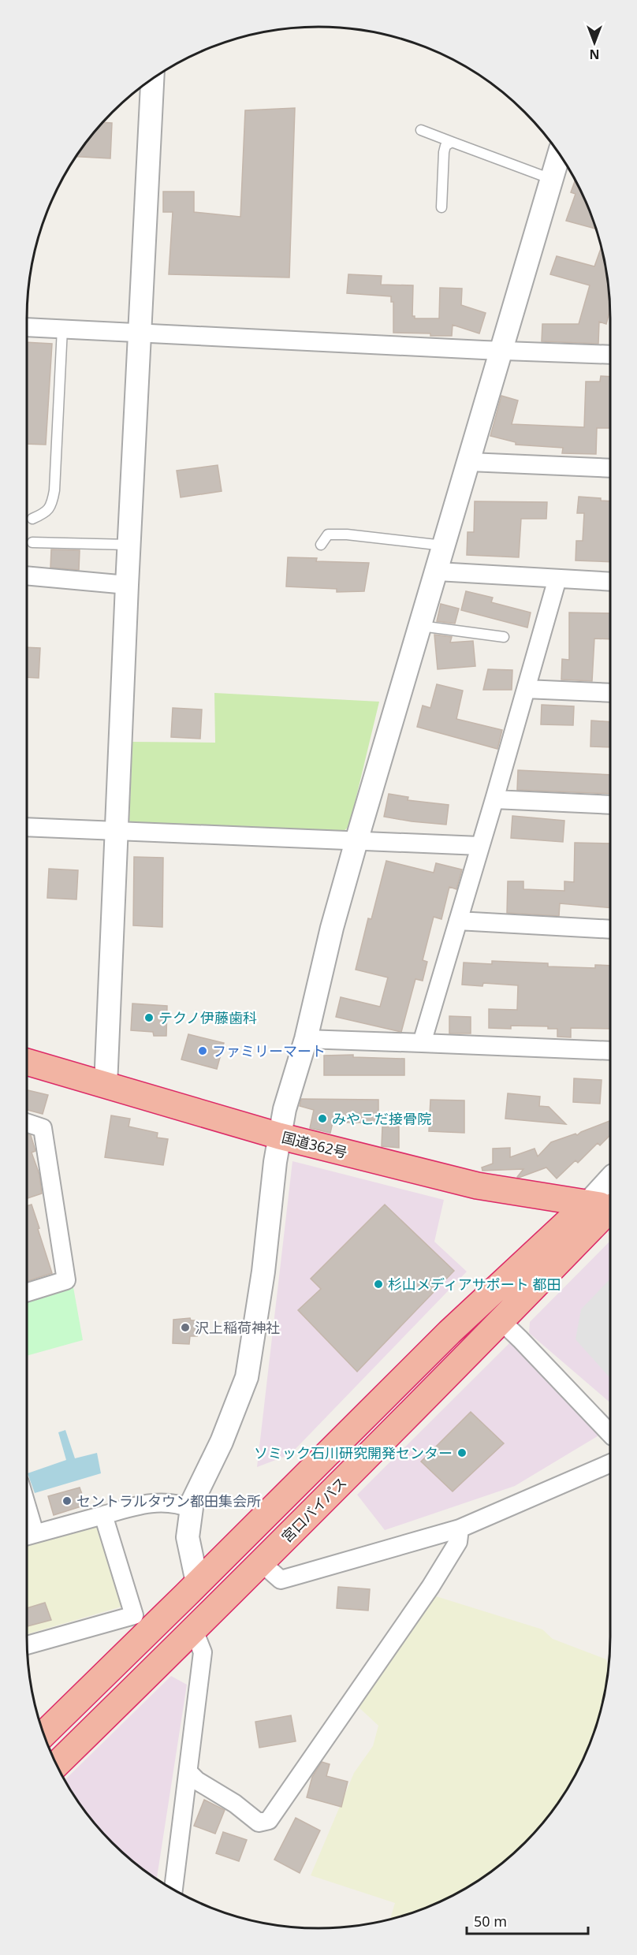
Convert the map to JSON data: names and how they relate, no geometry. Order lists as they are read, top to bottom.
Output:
{
  "streets": {
    "highway": ["国道362号", "宮口バイパス"]
  },
  "crossings": [
    ["国道362号", "宮口バイパス"]
  ],
  "places": [
    "テクノ伊藤歯科",
    "ファミリーマート",
    "みやこだ接骨院",
    "杉山メディアサポート 都田",
    "沢上稲荷神社",
    "ソミック石川研究開発センター",
    "セントラルタウン都田集会所"
  ],
  "scale_bar": "50 m",
  "north": "bottom"
}
